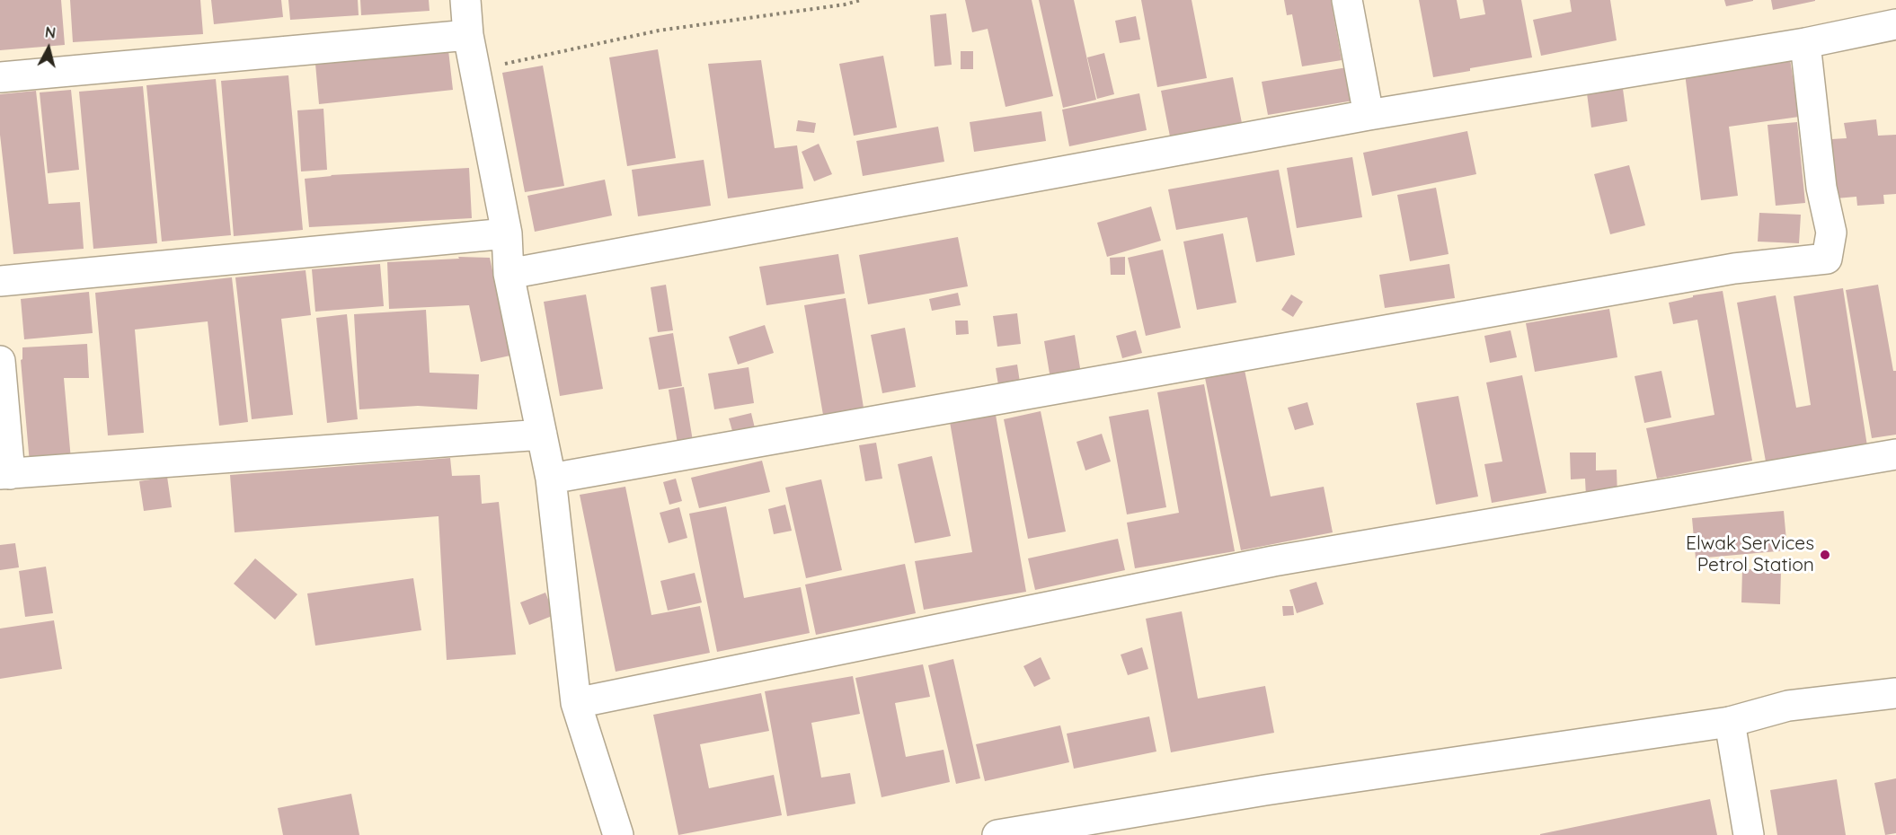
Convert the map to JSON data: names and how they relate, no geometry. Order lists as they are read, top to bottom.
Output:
{
  "places": ["Elwak Services Petrol Station"],
  "north": "top"
}
